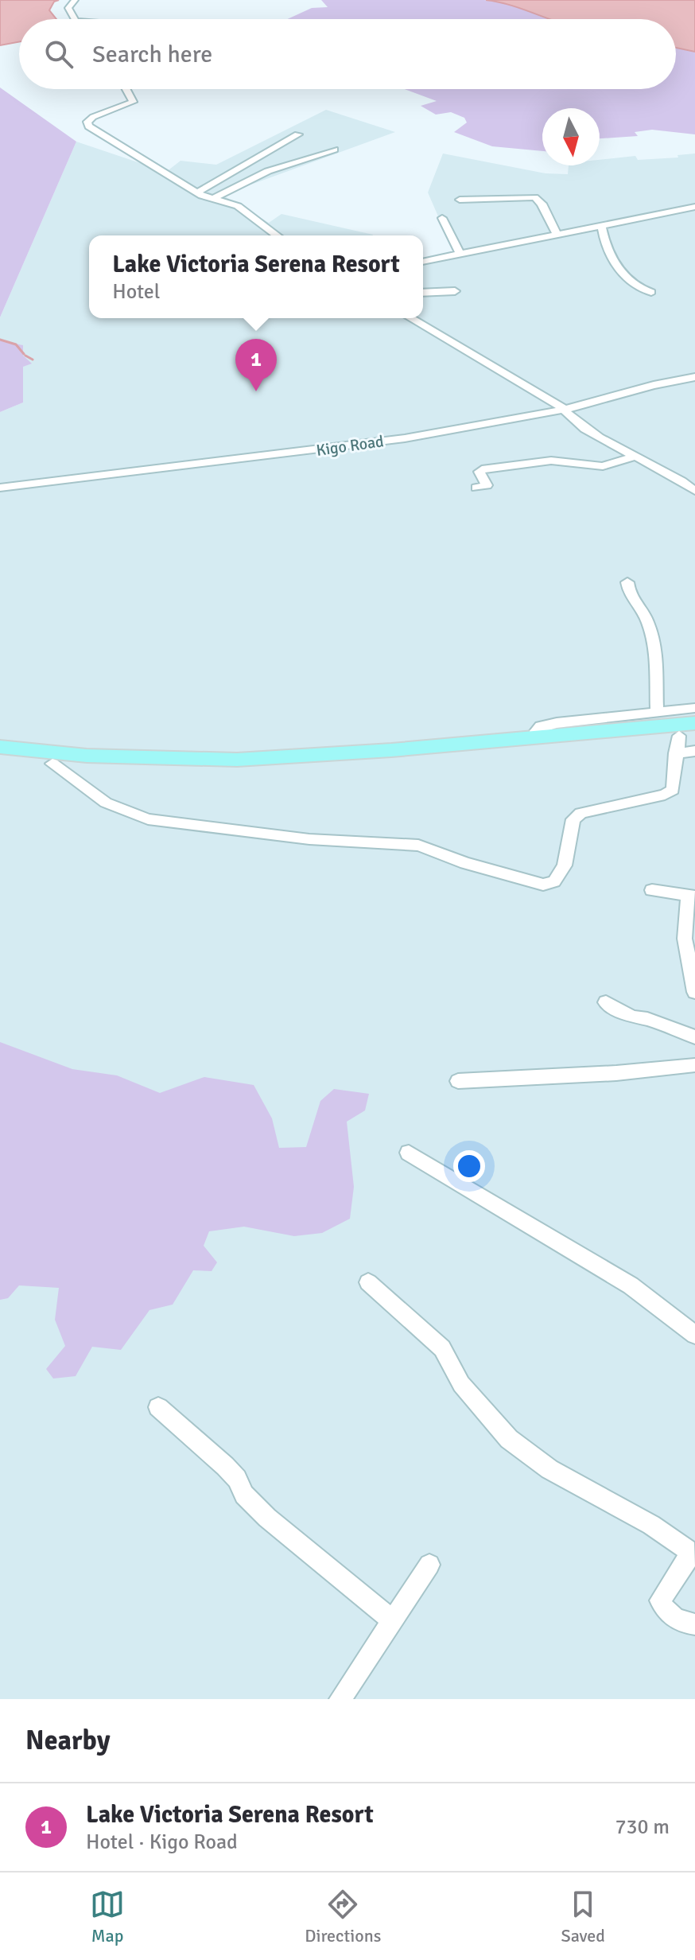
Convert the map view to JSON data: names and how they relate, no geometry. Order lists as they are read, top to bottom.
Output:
{
  "streets": {
    "street": ["Kigo Road"]
  },
  "north": "bottom",
  "page": {
    "search": "Search here",
    "popup": ["Lake Victoria Serena Resort", "Hotel"],
    "pins": "1",
    "heading": "Nearby",
    "list": [
      {
        "mark": "1",
        "name": "Lake Victoria Serena Resort",
        "note": "Hotel · Kigo Road",
        "value": "730 m"
      }
    ],
    "nav": ["Map", "Directions", "Saved"]
  }
}
